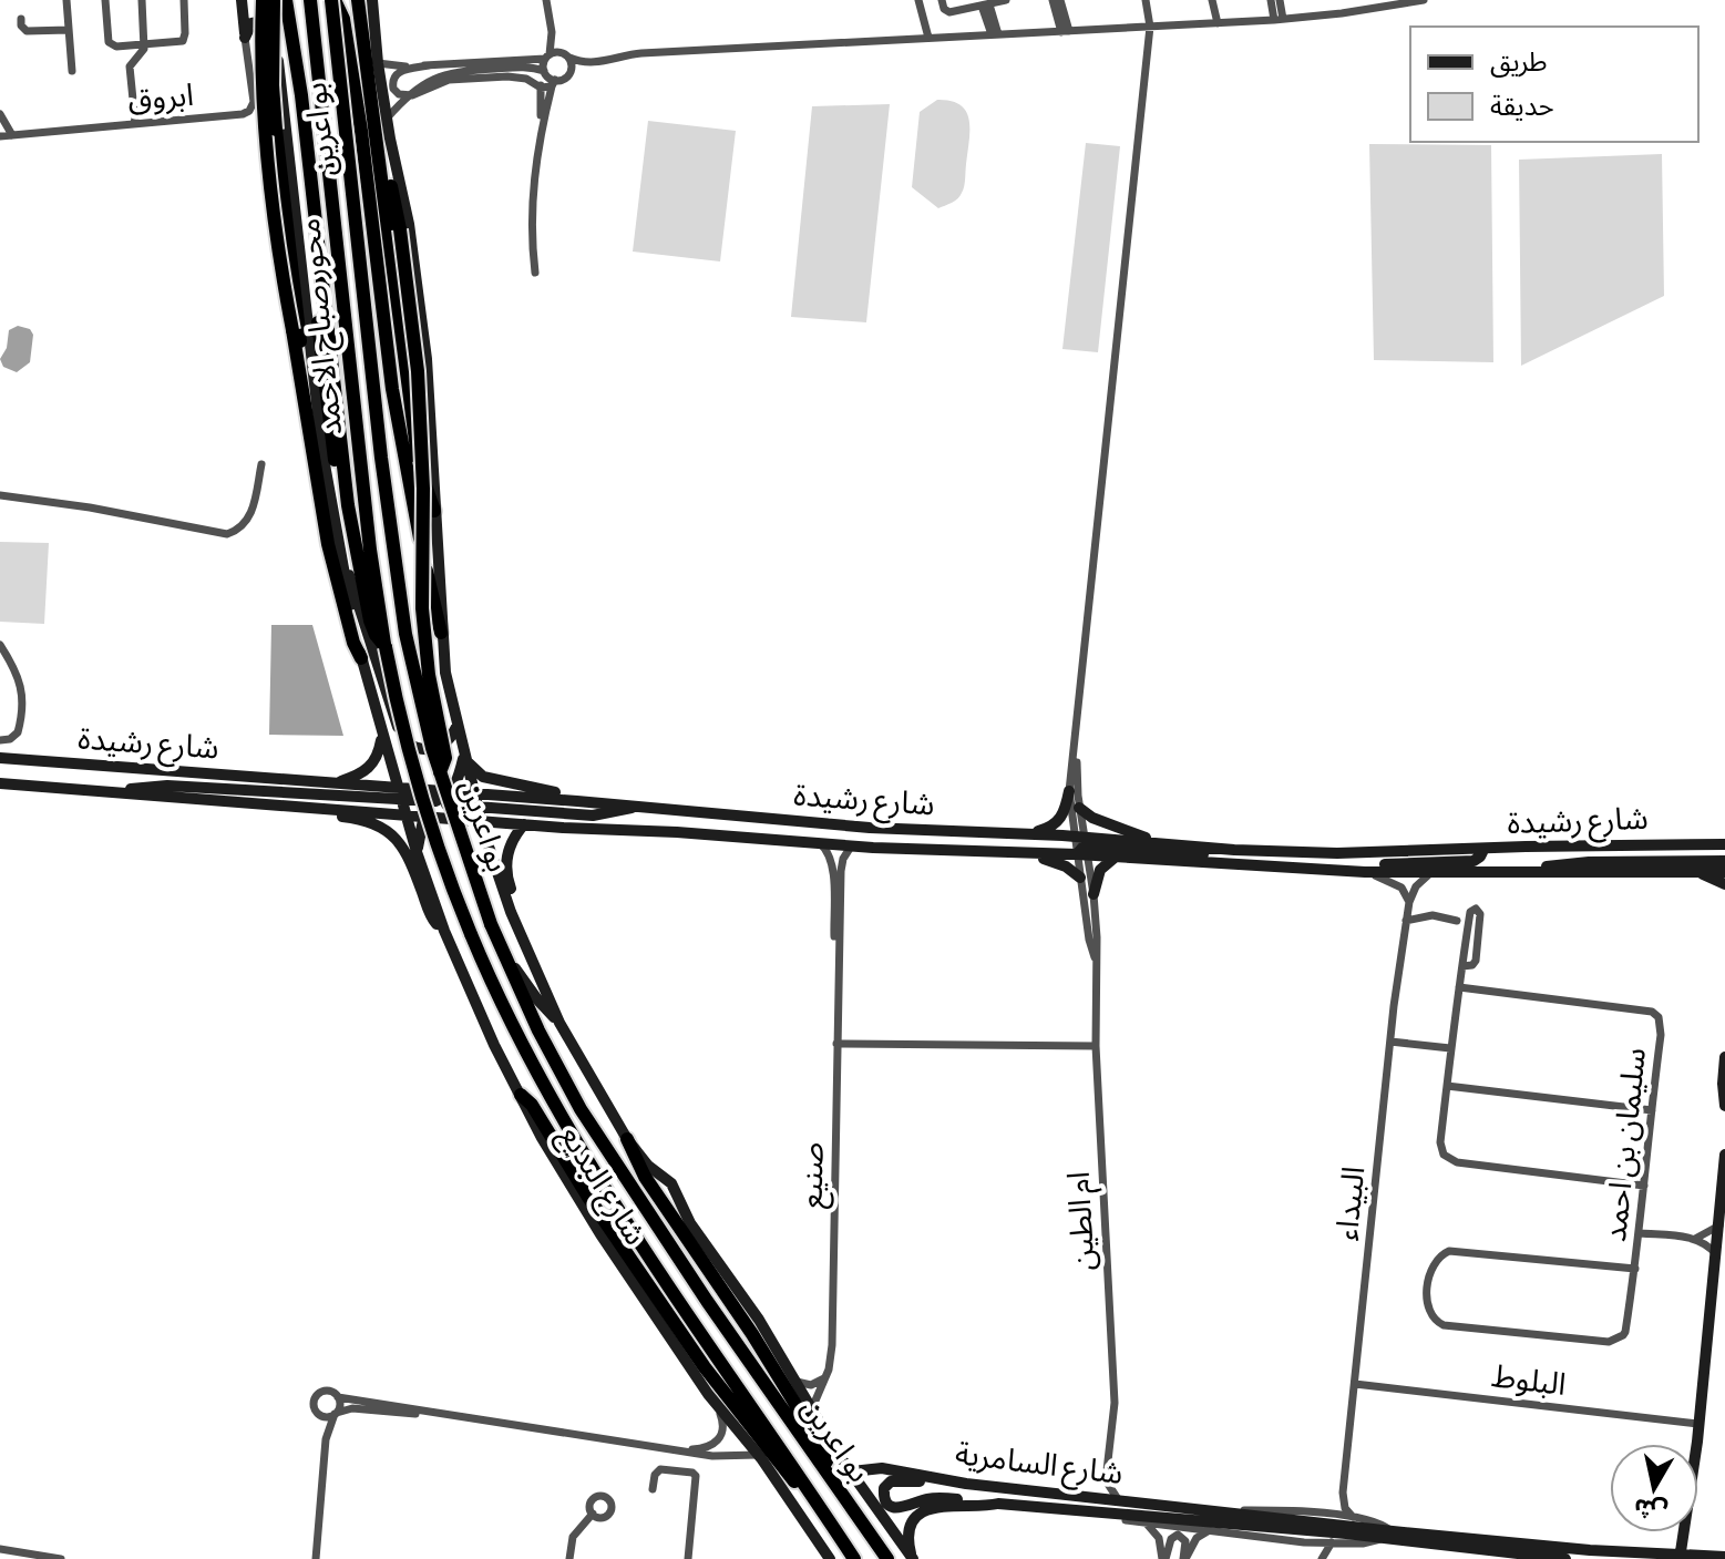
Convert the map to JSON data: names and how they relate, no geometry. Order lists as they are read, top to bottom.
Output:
{
  "streets": {
    "highway": ["بو اعرين", "محور صباح الاحمد"],
    "main road": ["شارع رشيدة", "شارع البديع", "شارع السامرية"],
    "street": [
      "ابروق",
      "سليمان بن احمد",
      "صنيع",
      "البيداء",
      "ام الطين",
      "البلوط"
    ]
  },
  "crossings": [
    ["بو اعرين", "محور صباح الاحمد"],
    ["بو اعرين", "شارع رشيدة"],
    ["بو اعرين", "شارع البديع"],
    ["شارع رشيدة", "صنيع"],
    ["شارع رشيدة", "شارع البديع"],
    ["شارع رشيدة", "البيداء"],
    ["شارع رشيدة", "ام الطين"],
    ["صنيع", "شارع البديع"],
    ["شارع البديع", "شارع السامرية"],
    ["البيداء", "البلوط"],
    ["البيداء", "شارع السامرية"]
  ],
  "legend": ["طريق", "حديقة"],
  "north": "bottom"
}
